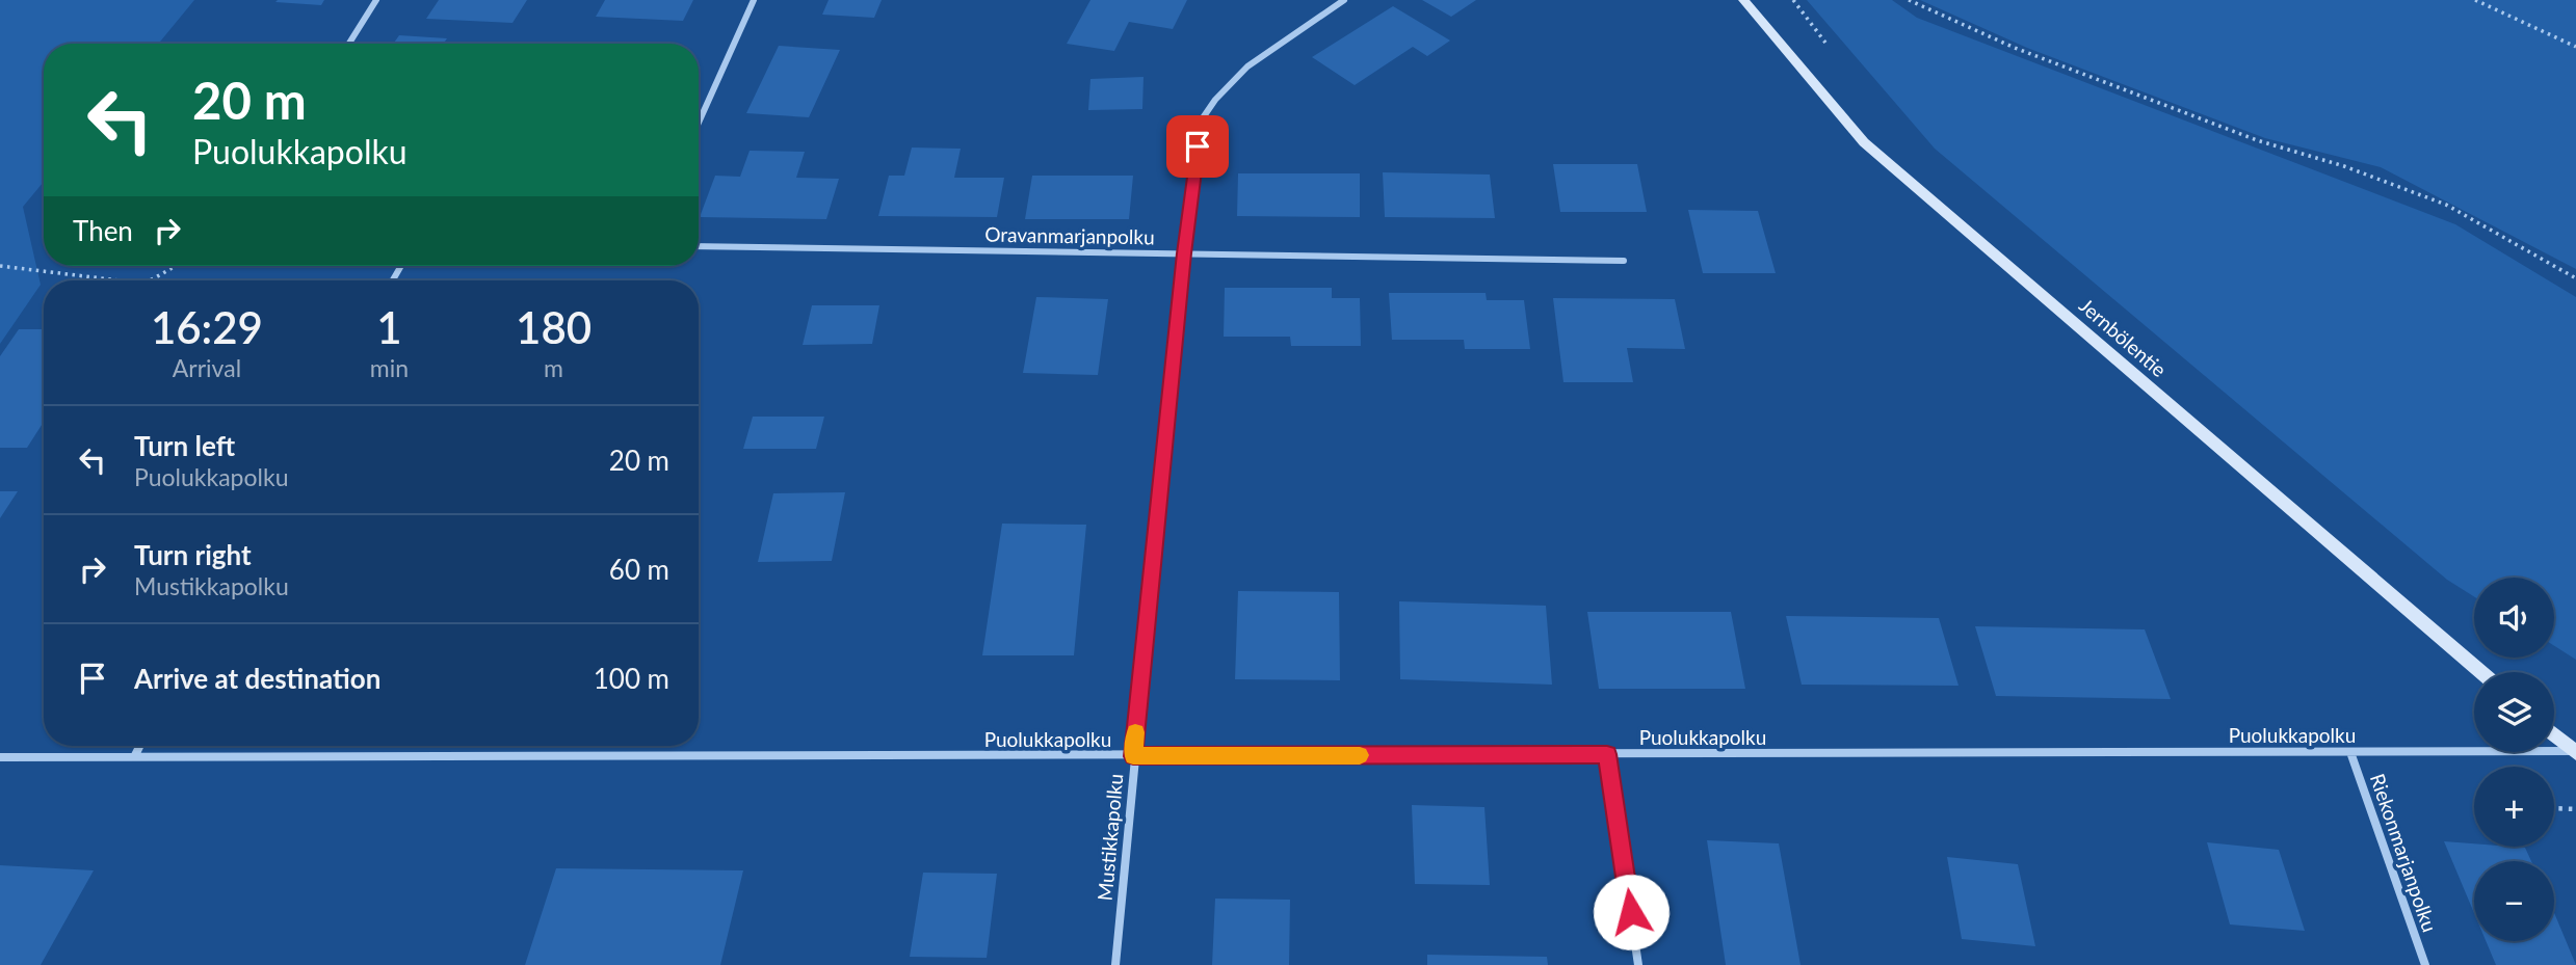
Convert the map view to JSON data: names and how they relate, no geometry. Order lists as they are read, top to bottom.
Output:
{
  "streets": {
    "street": [
      "Oravanmarjanpolku",
      "Jernbölentie",
      "Puolukkapolku",
      "Mustikkapolku",
      "Riekonmarjanpolku"
    ]
  },
  "crossings": [
    ["Oravanmarjanpolku", "Mustikkapolku"],
    ["Puolukkapolku", "Mustikkapolku"],
    ["Puolukkapolku", "Riekonmarjanpolku"]
  ],
  "page": {
    "turn": ["20 m", "Puolukkapolku"],
    "then": "Then",
    "eta": [
      "16:29",
      "Arrival",
      "1",
      "min",
      "180",
      "m"
    ],
    "list": [
      {
        "name": "Turn left",
        "note": "Puolukkapolku",
        "value": "20 m"
      },
      {
        "name": "Turn right",
        "note": "Mustikkapolku",
        "value": "60 m"
      },
      {
        "name": "Arrive at destination",
        "value": "100 m"
      }
    ],
    "map_buttons": ["+", "−"]
  }
}
